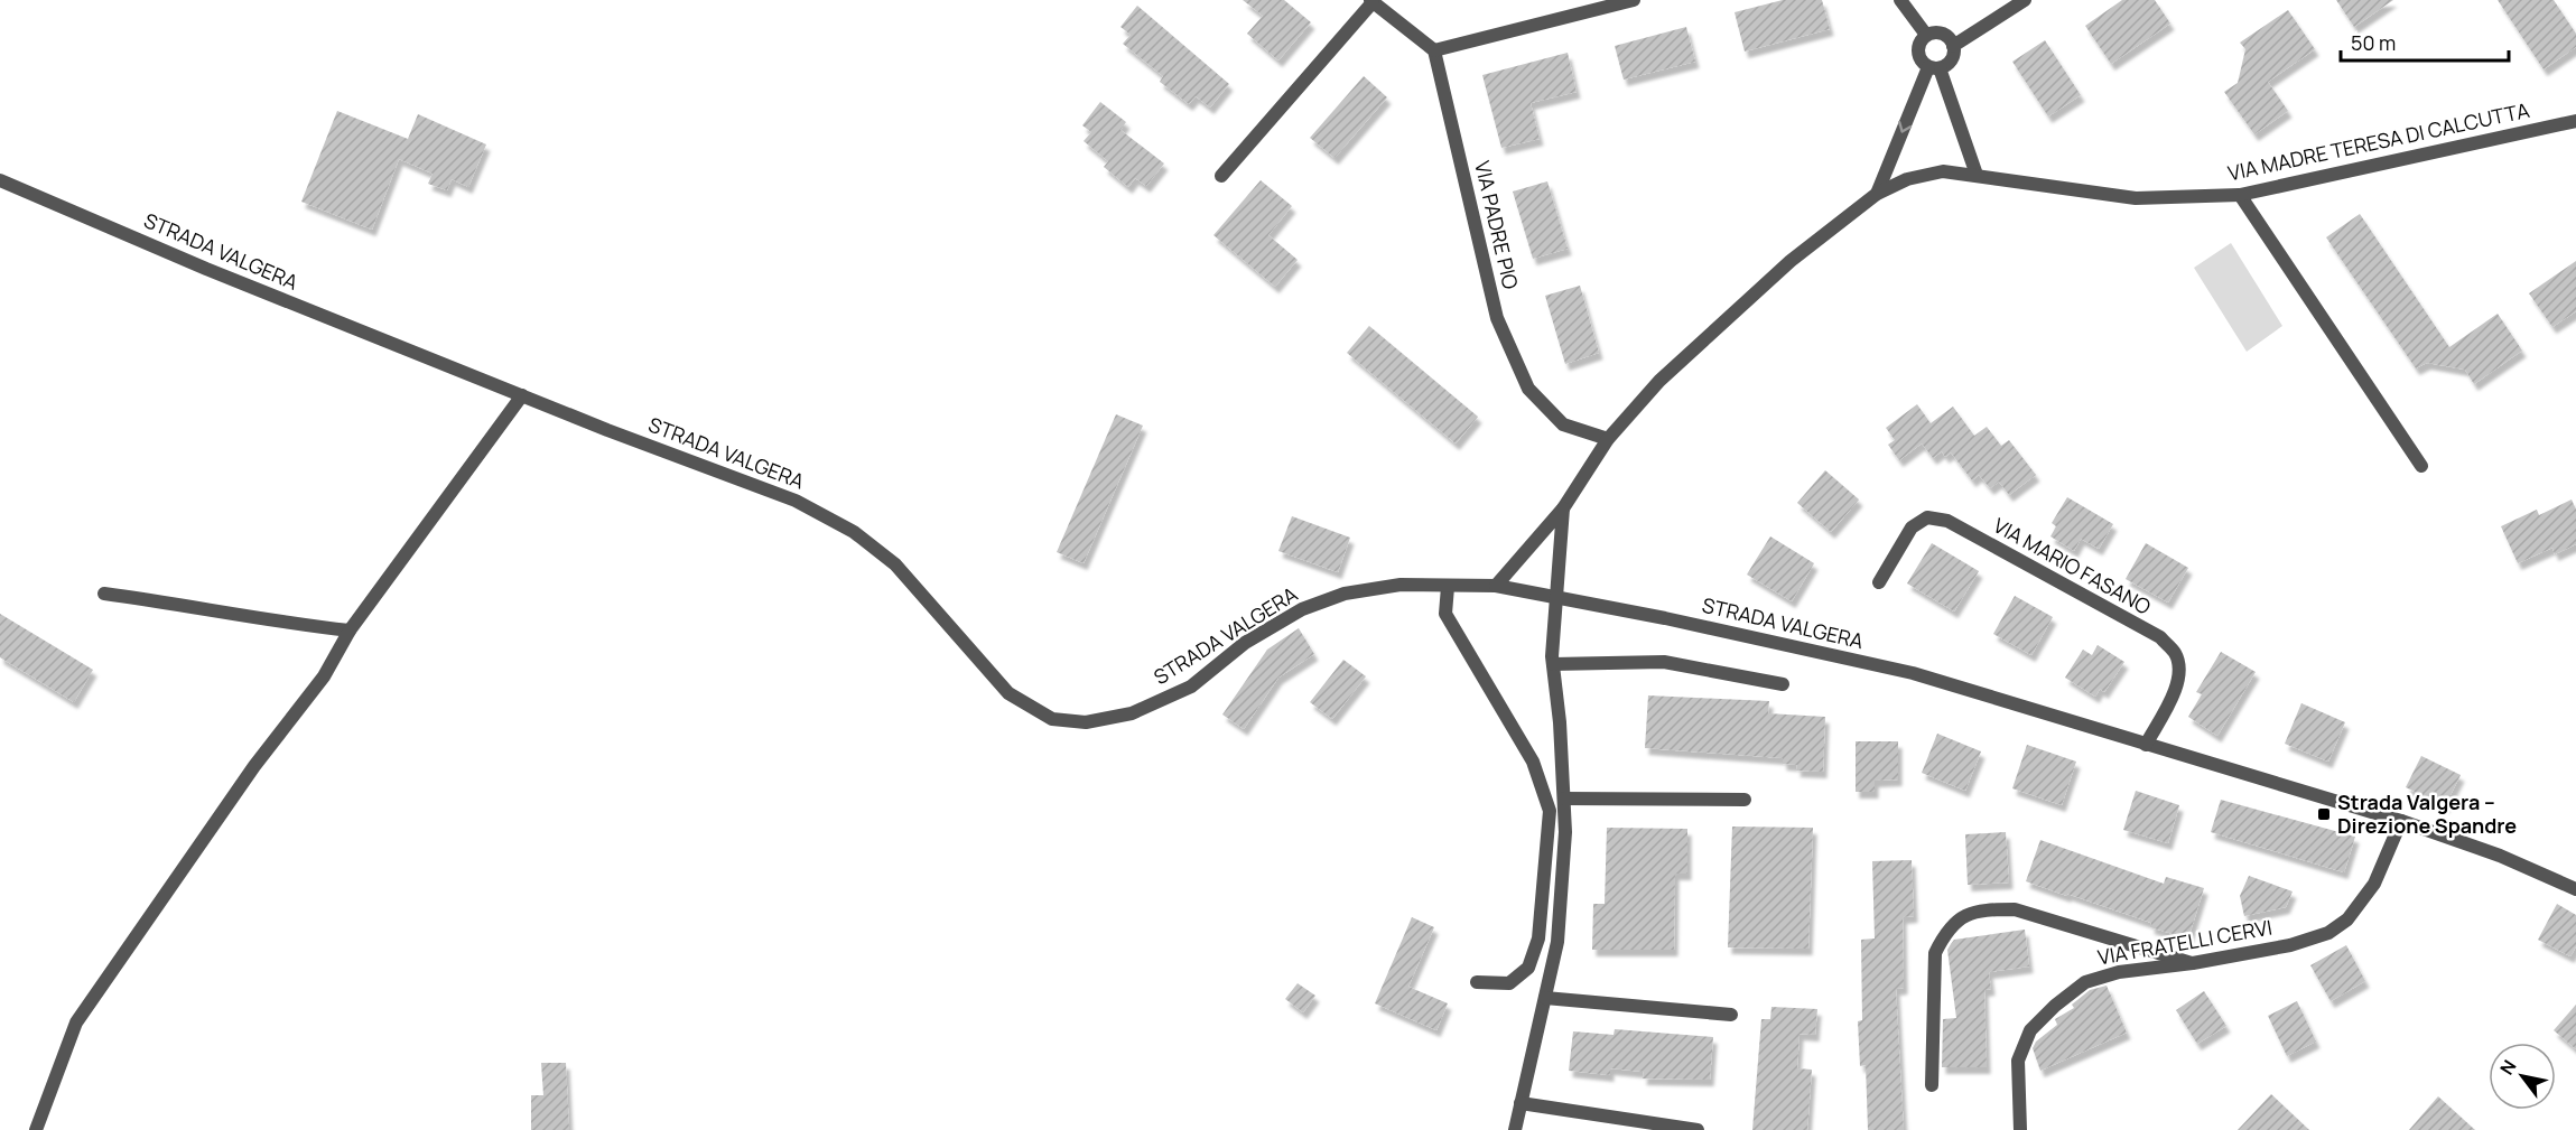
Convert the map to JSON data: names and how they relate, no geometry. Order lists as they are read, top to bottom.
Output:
{
  "streets": {
    "street": [
      "VIA MADRE TERESA DI CALCUTTA",
      "VIA PADRE PIO",
      "STRADA VALGERA",
      "VIA MARIO FASANO",
      "VIA FRATELLI CERVI"
    ]
  },
  "crossings": [
    ["VIA MADRE TERESA DI CALCUTTA", "VIA PADRE PIO"],
    ["VIA MADRE TERESA DI CALCUTTA", "STRADA VALGERA"],
    ["STRADA VALGERA", "VIA MARIO FASANO"],
    ["STRADA VALGERA", "VIA FRATELLI CERVI"]
  ],
  "places": {
    "transit": ["Strada Valgera – Direzione Spandre"]
  },
  "scale_bar": "50 m",
  "north": "top left"
}
